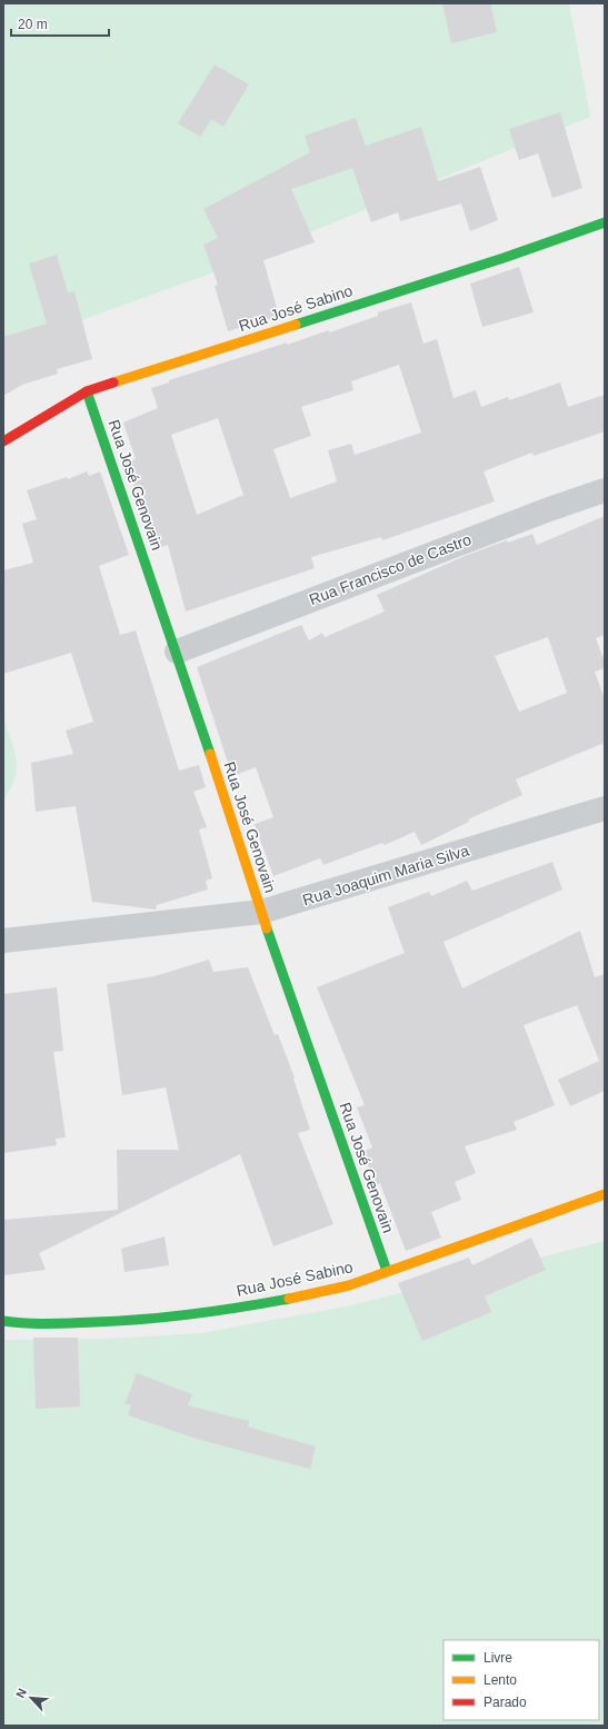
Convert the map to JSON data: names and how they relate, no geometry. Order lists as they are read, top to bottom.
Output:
{
  "streets": {
    "street": [
      "Rua José Sabino",
      "Rua José Genovain",
      "Rua Francisco de Castro",
      "Rua Joaquim Maria Silva"
    ]
  },
  "crossings": [
    ["Rua José Sabino", "Rua José Genovain"],
    ["Rua José Genovain", "Rua Francisco de Castro"],
    ["Rua José Genovain", "Rua Joaquim Maria Silva"]
  ],
  "legend": ["Livre", "Lento", "Parado"],
  "scale_bar": "20 m",
  "north": "top left"
}
